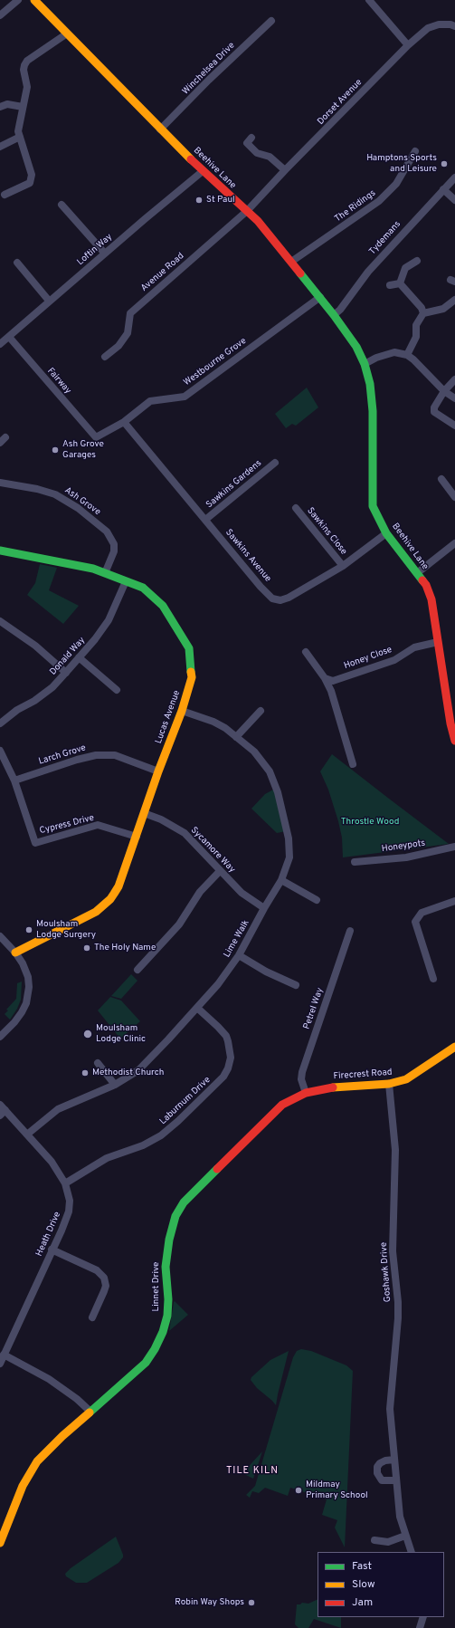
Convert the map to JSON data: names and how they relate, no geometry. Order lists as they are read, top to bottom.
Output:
{
  "streets": {
    "street": [
      "Winchelsea Drive",
      "Dorset Avenue",
      "Beehive Lane",
      "The Ridings",
      "Tydemans",
      "Loftin Way",
      "Avenue Road",
      "Westbourne Grove",
      "Fairway",
      "Sawkins Gardens",
      "Ash Grove",
      "Sawkins Close",
      "Sawkins Avenue",
      "Donald Way",
      "Honey Close",
      "Lucas Avenue",
      "Larch Grove",
      "Cypress Drive",
      "Honeypots",
      "Sycamore Way",
      "Lime Walk",
      "Petrel Way",
      "Firecrest Road",
      "Laburnum Drive",
      "Heath Drive",
      "Goshawk Drive",
      "Linnet Drive"
    ]
  },
  "crossings": [
    ["Winchelsea Drive", "Beehive Lane"],
    ["Dorset Avenue", "Beehive Lane"],
    ["Dorset Avenue", "Avenue Road"],
    ["Beehive Lane", "The Ridings"],
    ["Beehive Lane", "Tydemans"],
    ["Beehive Lane", "Loftin Way"],
    ["Beehive Lane", "Avenue Road"],
    ["Beehive Lane", "Westbourne Grove"],
    ["Beehive Lane", "Sawkins Avenue"],
    ["Beehive Lane", "Honey Close"],
    ["Loftin Way", "Fairway"],
    ["Westbourne Grove", "Fairway"],
    ["Westbourne Grove", "Sawkins Avenue"],
    ["Sawkins Gardens", "Sawkins Avenue"],
    ["Ash Grove", "Lucas Avenue"],
    ["Sawkins Close", "Sawkins Avenue"],
    ["Donald Way", "Lucas Avenue"],
    ["Lucas Avenue", "Larch Grove"],
    ["Lucas Avenue", "Cypress Drive"],
    ["Lucas Avenue", "Sycamore Way"],
    ["Lucas Avenue", "Lime Walk"],
    ["Larch Grove", "Cypress Drive"],
    ["Sycamore Way", "Lime Walk"],
    ["Lime Walk", "Laburnum Drive"],
    ["Lime Walk", "Heath Drive"],
    ["Petrel Way", "Firecrest Road"],
    ["Petrel Way", "Linnet Drive"],
    ["Firecrest Road", "Goshawk Drive"],
    ["Firecrest Road", "Linnet Drive"],
    ["Laburnum Drive", "Heath Drive"]
  ],
  "districts": ["TILE KILN"],
  "parks": ["Throstle Wood"],
  "places": [
    "Hamptons Sports and Leisure",
    "St Paul",
    "Ash Grove Garages",
    "Moulsham Lodge Surgery",
    "The Holy Name",
    "Moulsham Lodge Clinic",
    "Methodist Church",
    "Mildmay Primary School",
    "Robin Way Shops"
  ],
  "legend": ["Fast", "Slow", "Jam"]
}
